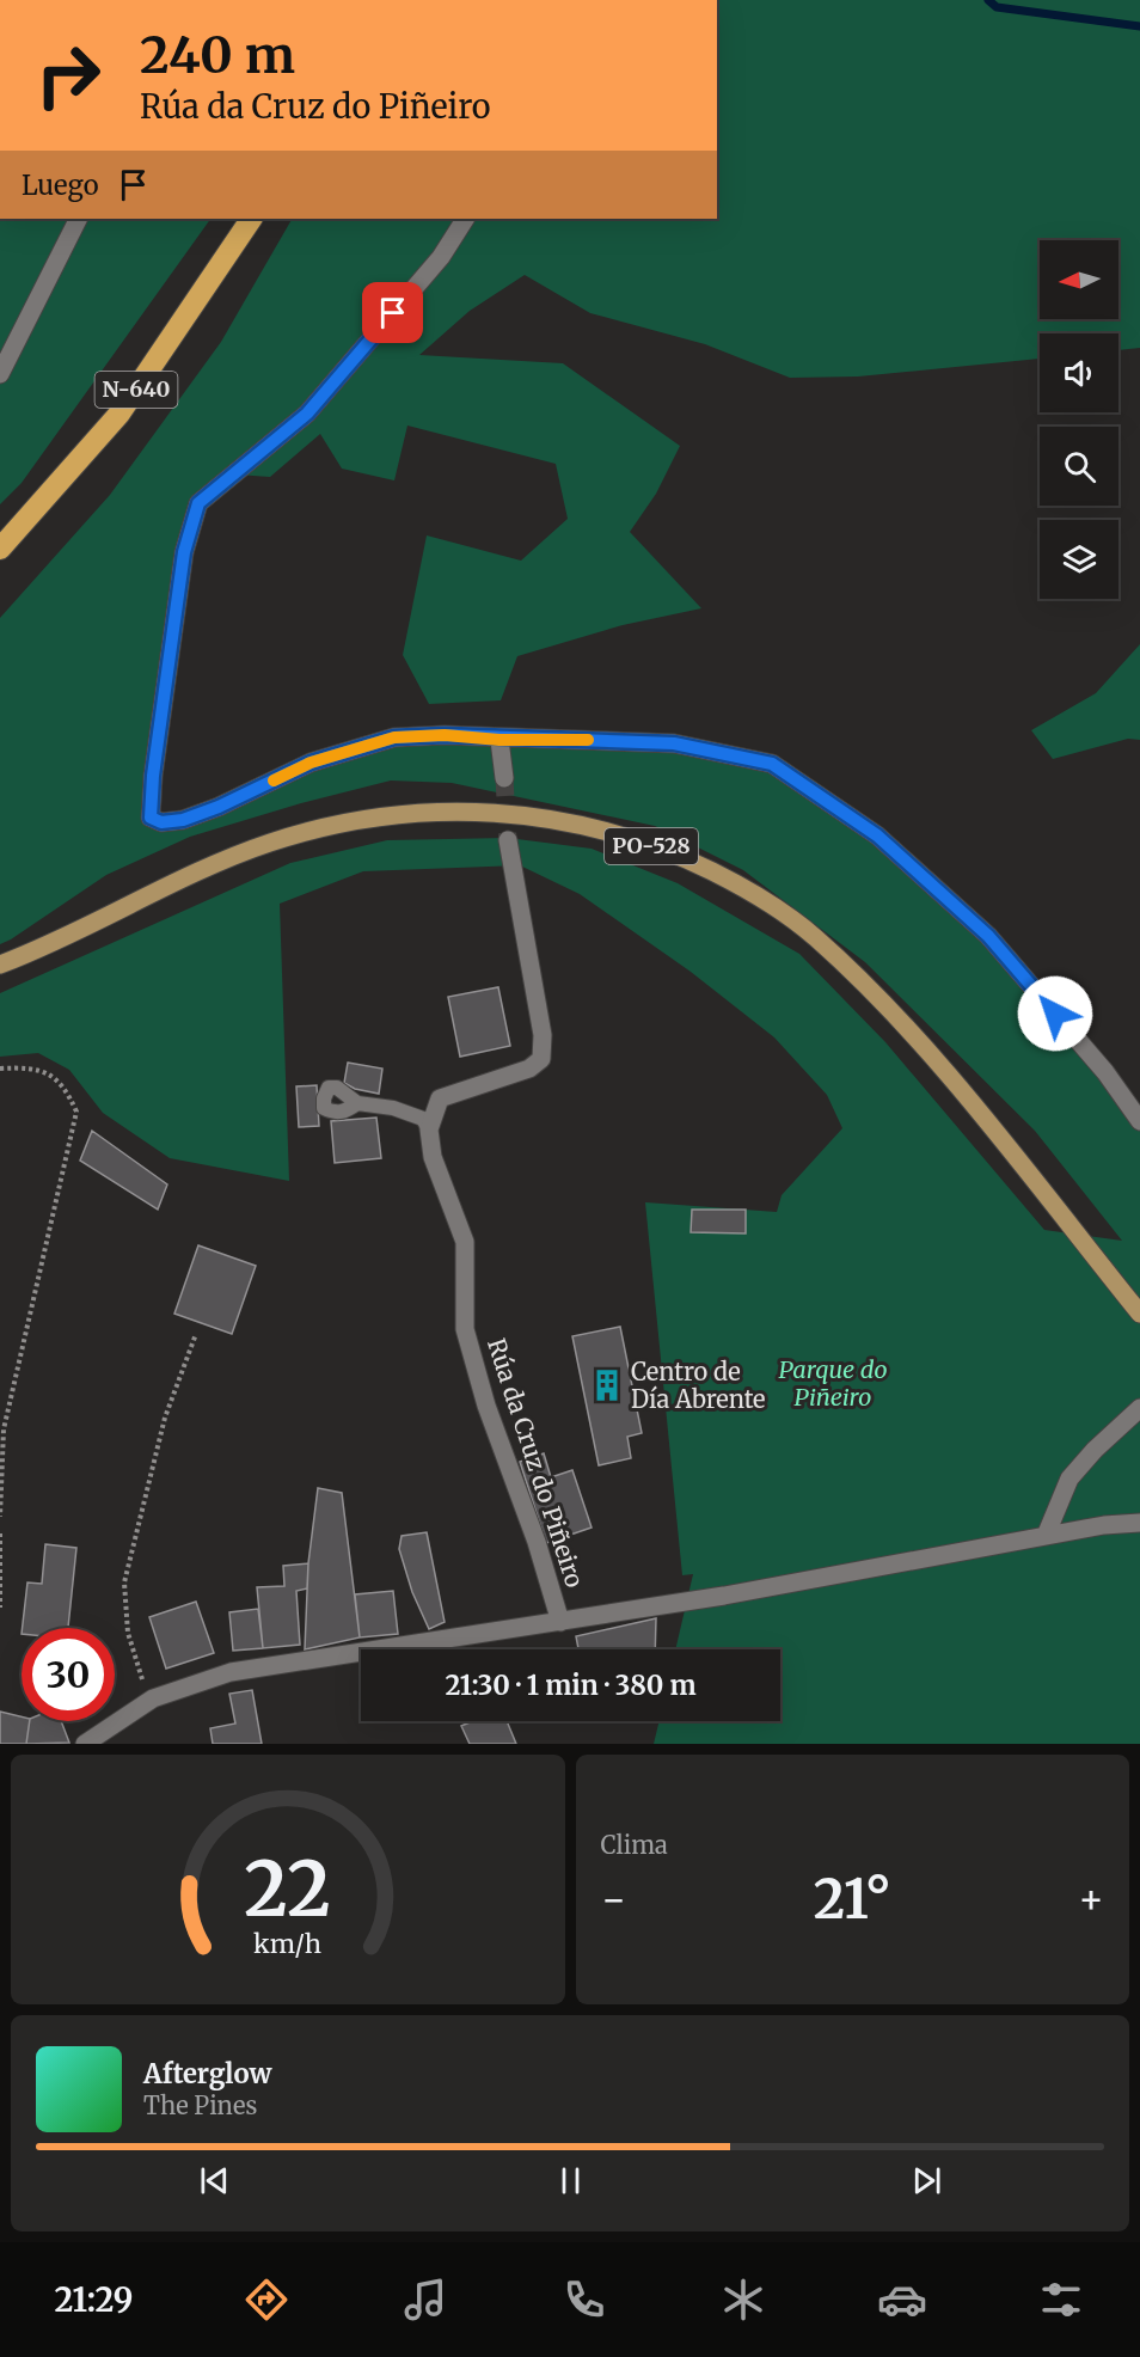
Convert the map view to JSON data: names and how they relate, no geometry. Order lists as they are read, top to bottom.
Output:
{
  "streets": {
    "highway": ["N-640"],
    "main road": ["PO-528"],
    "street": ["Rúa da Cruz do Piñeiro"]
  },
  "parks": ["Parque do Piñeiro"],
  "places": {
    "building": ["Centro de Día Abrente"]
  },
  "north": "left",
  "page": {
    "turn": ["240 m", "Rúa da Cruz do Piñeiro"],
    "then": "Luego",
    "limit": "30",
    "trip": "21:30 · 1 min · 380 m",
    "tile": "Clima",
    "heat": ["−", "21°", "+"],
    "song": ["Afterglow", "The Pines"],
    "tabs": "21:29",
    "gauge": ["22", "km/h"]
  }
}
